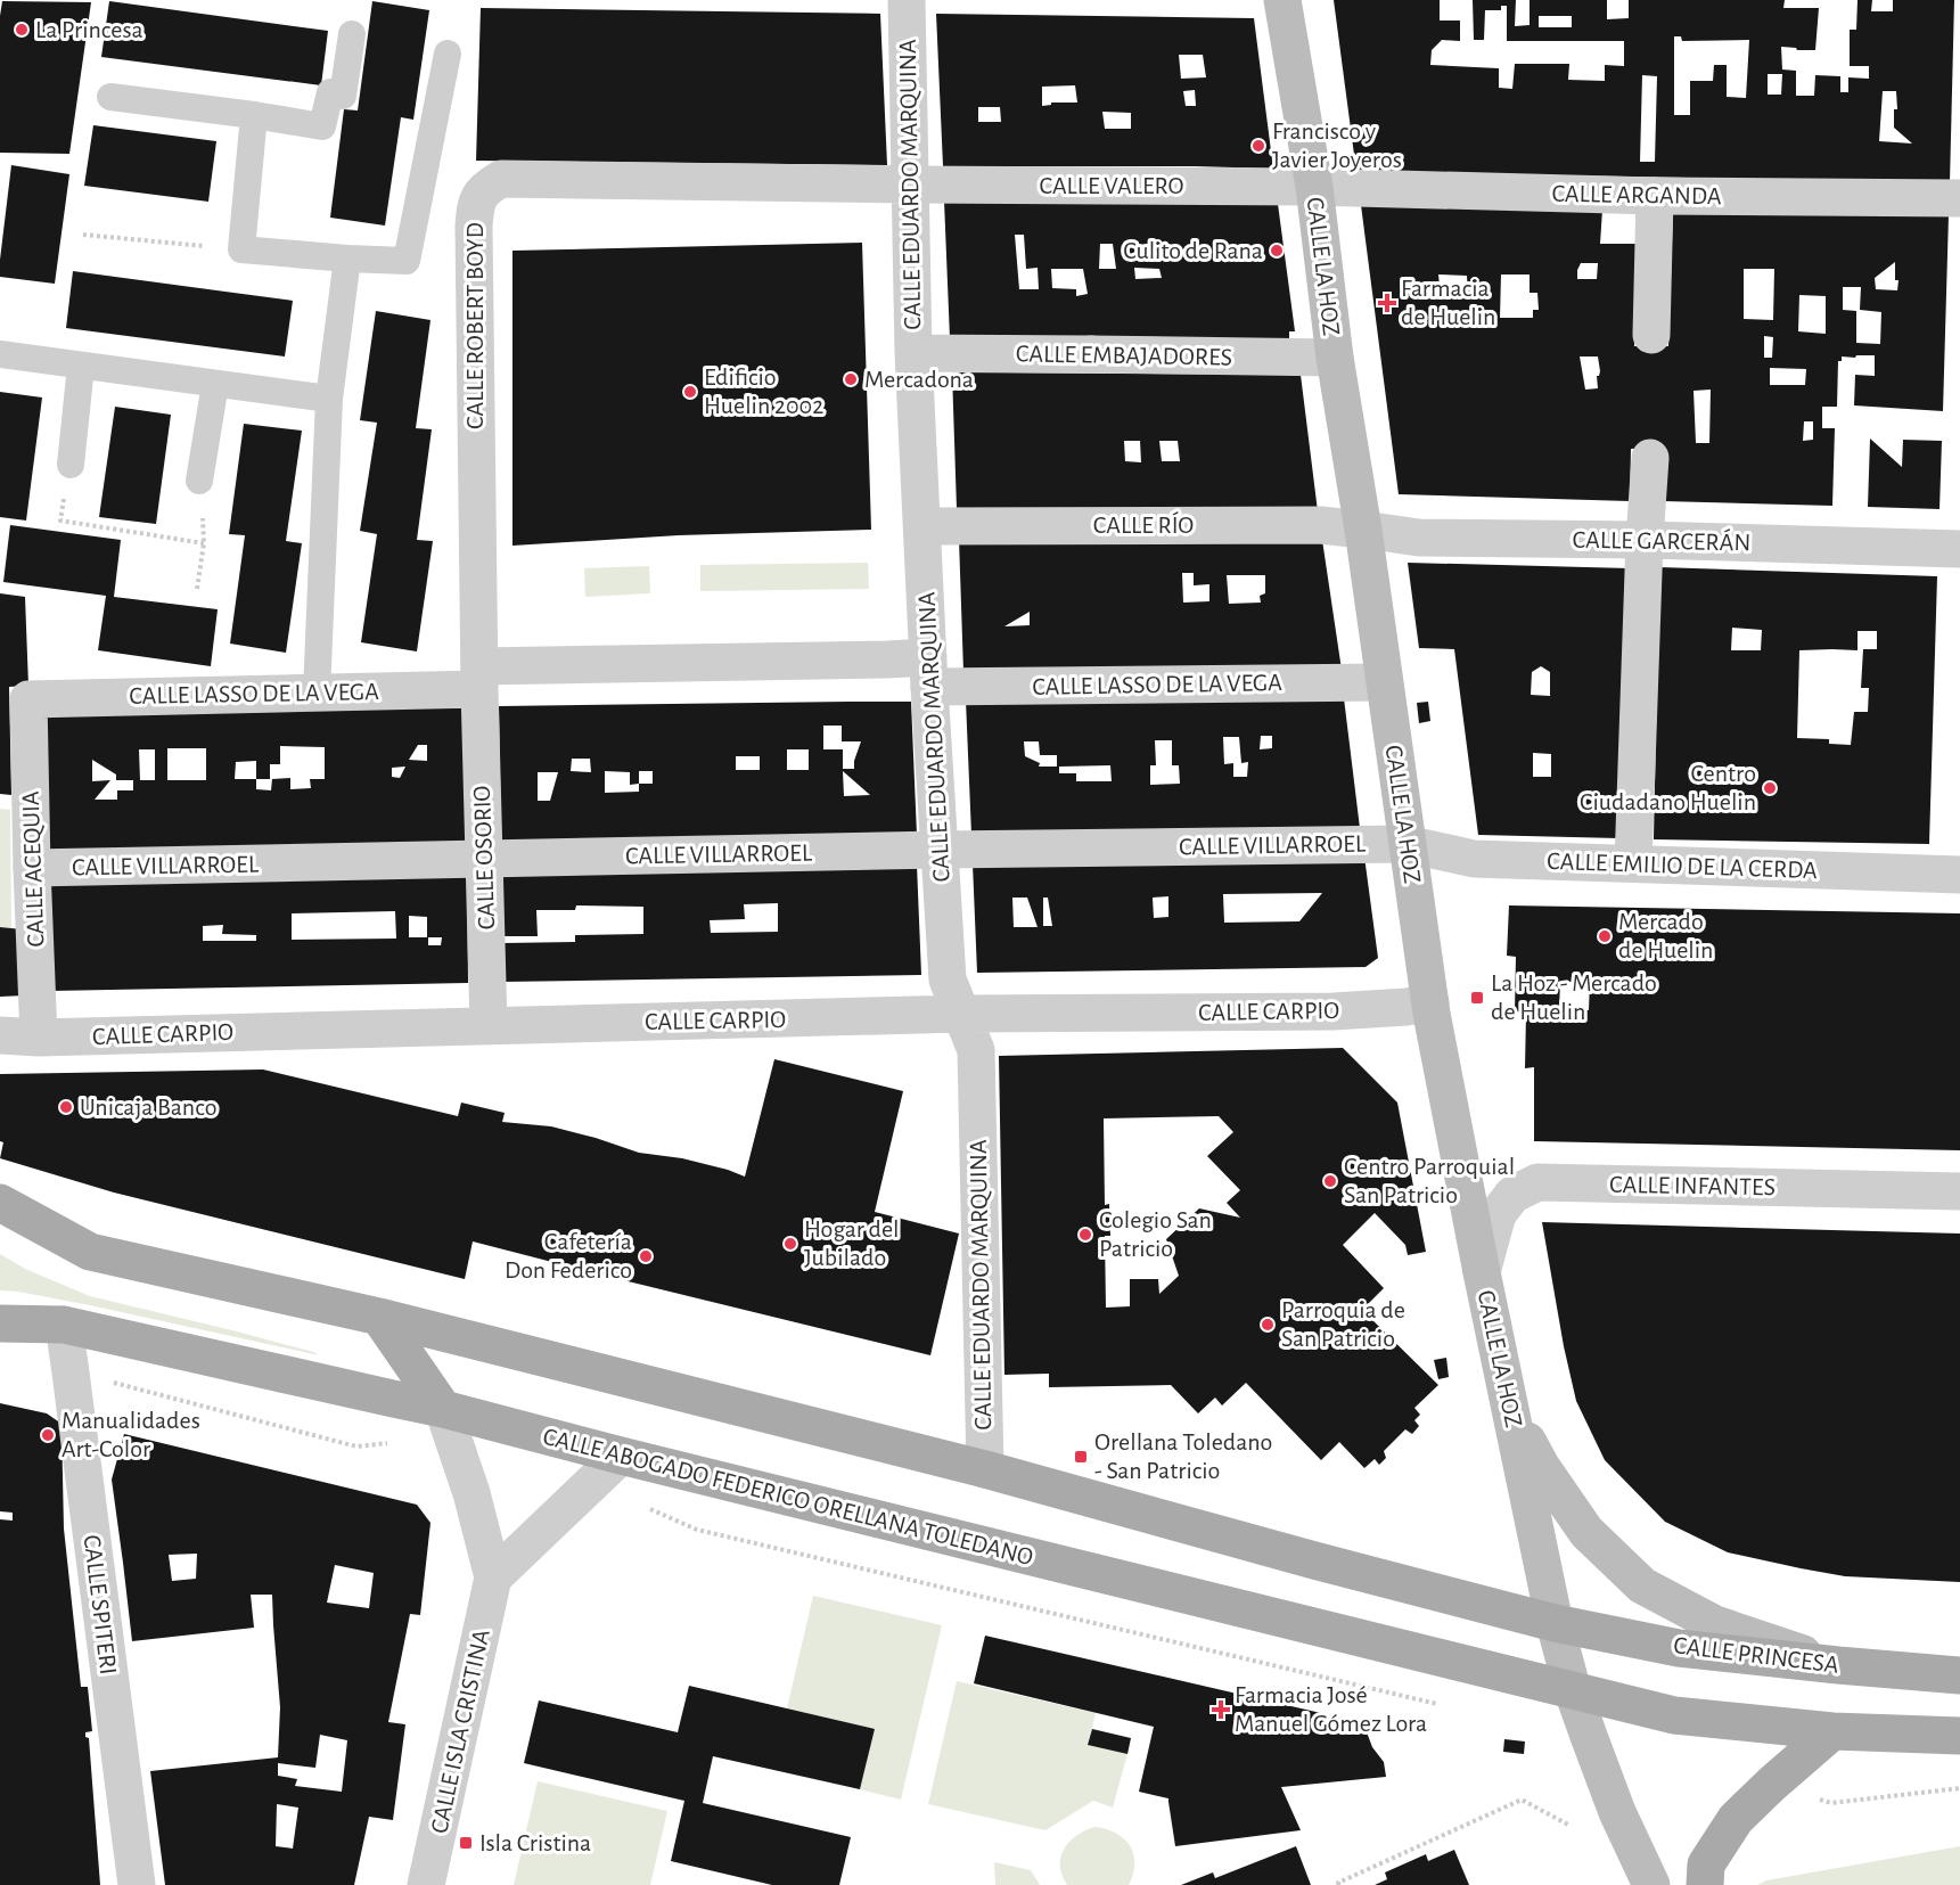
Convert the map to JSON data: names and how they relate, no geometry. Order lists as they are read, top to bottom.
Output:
{
  "streets": {
    "main road": ["CALLE LA HOZ", "CALLE ABOGADO FEDERICO ORELLANA TOLEDANO", "CALLE PRINCESA"],
    "street": [
      "CALLE EDUARDO MARQUINA",
      "CALLE VALERO",
      "CALLE ARGANDA",
      "CALLE ROBERT BOYD",
      "CALLE EMBAJADORES",
      "CALLE RÍO",
      "CALLE GARCERÁN",
      "CALLE LASSO DE LA VEGA",
      "CALLE VILLARROEL",
      "CALLE OSORIO",
      "CALLE EMILIO DE LA CERDA",
      "CALLE ACEQUIA",
      "CALLE CARPIO",
      "CALLE INFANTES",
      "CALLE SPITERI",
      "CALLE ISLA CRISTINA"
    ]
  },
  "crossings": [
    ["CALLE EDUARDO MARQUINA", "CALLE VALERO"],
    ["CALLE EDUARDO MARQUINA", "CALLE ROBERT BOYD"],
    ["CALLE EDUARDO MARQUINA", "CALLE EMBAJADORES"],
    ["CALLE EDUARDO MARQUINA", "CALLE RÍO"],
    ["CALLE EDUARDO MARQUINA", "CALLE LASSO DE LA VEGA"],
    ["CALLE EDUARDO MARQUINA", "CALLE VILLARROEL"],
    ["CALLE EDUARDO MARQUINA", "CALLE CARPIO"],
    ["CALLE VALERO", "CALLE ARGANDA"],
    ["CALLE VALERO", "CALLE LA HOZ"],
    ["CALLE VALERO", "CALLE ROBERT BOYD"],
    ["CALLE ARGANDA", "CALLE LA HOZ"],
    ["CALLE LA HOZ", "CALLE EMBAJADORES"],
    ["CALLE LA HOZ", "CALLE RÍO"],
    ["CALLE LA HOZ", "CALLE GARCERÁN"],
    ["CALLE LA HOZ", "CALLE LASSO DE LA VEGA"],
    ["CALLE LA HOZ", "CALLE VILLARROEL"],
    ["CALLE LA HOZ", "CALLE EMILIO DE LA CERDA"],
    ["CALLE LA HOZ", "CALLE CARPIO"],
    ["CALLE LA HOZ", "CALLE INFANTES"],
    ["CALLE LA HOZ", "CALLE ABOGADO FEDERICO ORELLANA TOLEDANO"],
    ["CALLE LA HOZ", "CALLE PRINCESA"],
    ["CALLE ROBERT BOYD", "CALLE LASSO DE LA VEGA"],
    ["CALLE ROBERT BOYD", "CALLE OSORIO"],
    ["CALLE RÍO", "CALLE GARCERÁN"],
    ["CALLE LASSO DE LA VEGA", "CALLE OSORIO"],
    ["CALLE LASSO DE LA VEGA", "CALLE ACEQUIA"],
    ["CALLE VILLARROEL", "CALLE OSORIO"],
    ["CALLE VILLARROEL", "CALLE EMILIO DE LA CERDA"],
    ["CALLE VILLARROEL", "CALLE ACEQUIA"],
    ["CALLE OSORIO", "CALLE CARPIO"],
    ["CALLE ACEQUIA", "CALLE CARPIO"],
    ["CALLE ABOGADO FEDERICO ORELLANA TOLEDANO", "CALLE SPITERI"],
    ["CALLE ABOGADO FEDERICO ORELLANA TOLEDANO", "CALLE ISLA CRISTINA"]
  ],
  "places": {
    "other": [
      "La Princesa",
      "Francisco y Javier Joyeros",
      "Culito de Rana",
      "Mercadona",
      "Edificio Huelin 2002",
      "Centro Ciudadano Huelin",
      "Mercado de Huelin",
      "Unicaja Banco",
      "Centro Parroquial San Patricio",
      "Colegio San Patricio",
      "Hogar del Jubilado",
      "Cafetería Don Federico",
      "Parroquia de San Patricio",
      "Manualidades Art-Color"
    ],
    "health": ["Farmacia de Huelin", "Farmacia José Manuel Gómez Lora"],
    "transit": ["La Hoz - Mercado de Huelin", "Orellana Toledano - San Patricio", "Isla Cristina"]
  }
}
